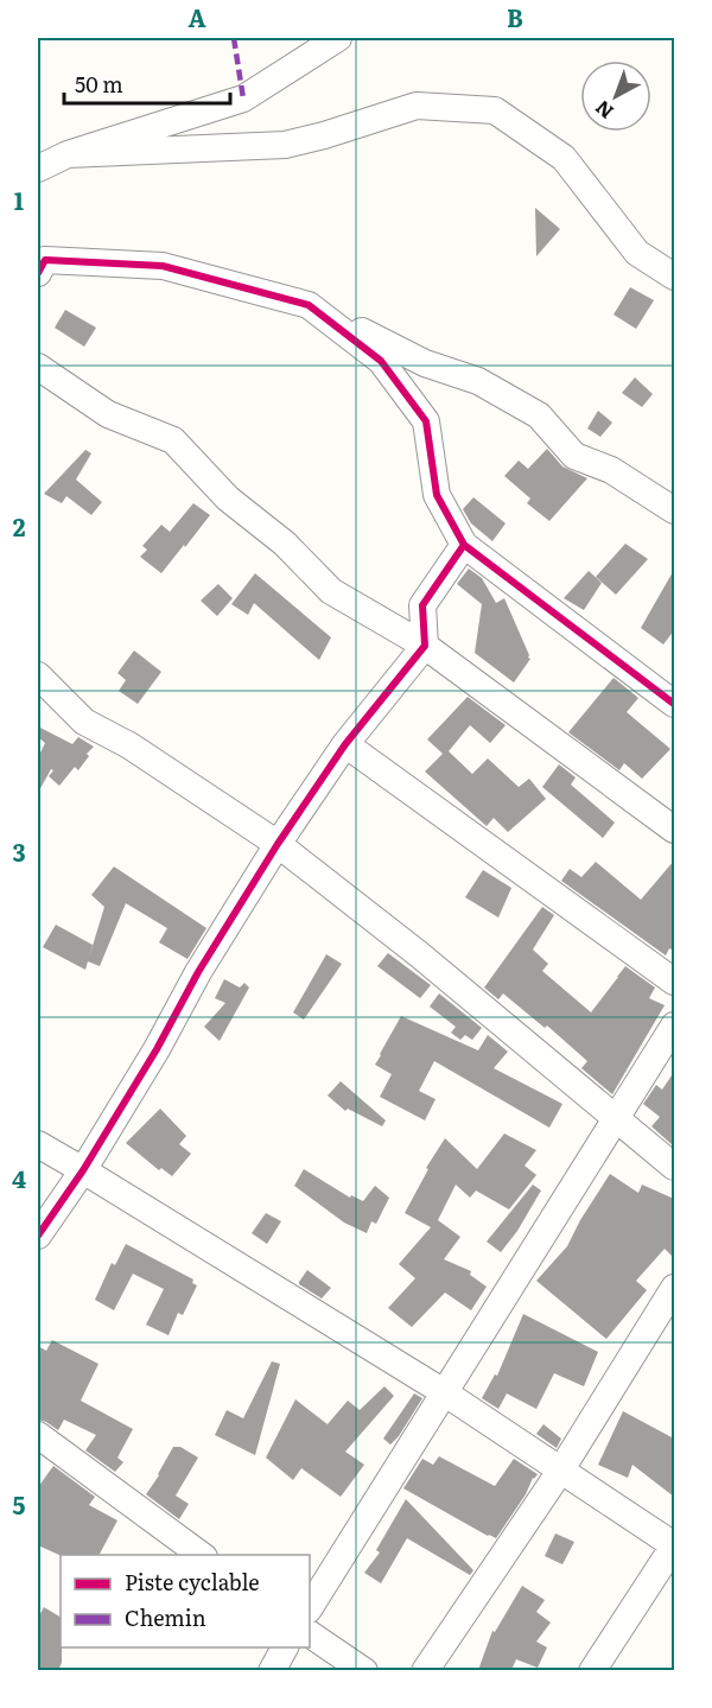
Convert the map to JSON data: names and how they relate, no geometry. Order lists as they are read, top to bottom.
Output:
{
  "legend": ["Piste cyclable", "Chemin"],
  "scale_bar": "50 m",
  "north": "bottom left",
  "grid": {
    "columns": ["A", "B"],
    "rows": [
      "1",
      "2",
      "3",
      "4",
      "5"
    ]
  }
}
